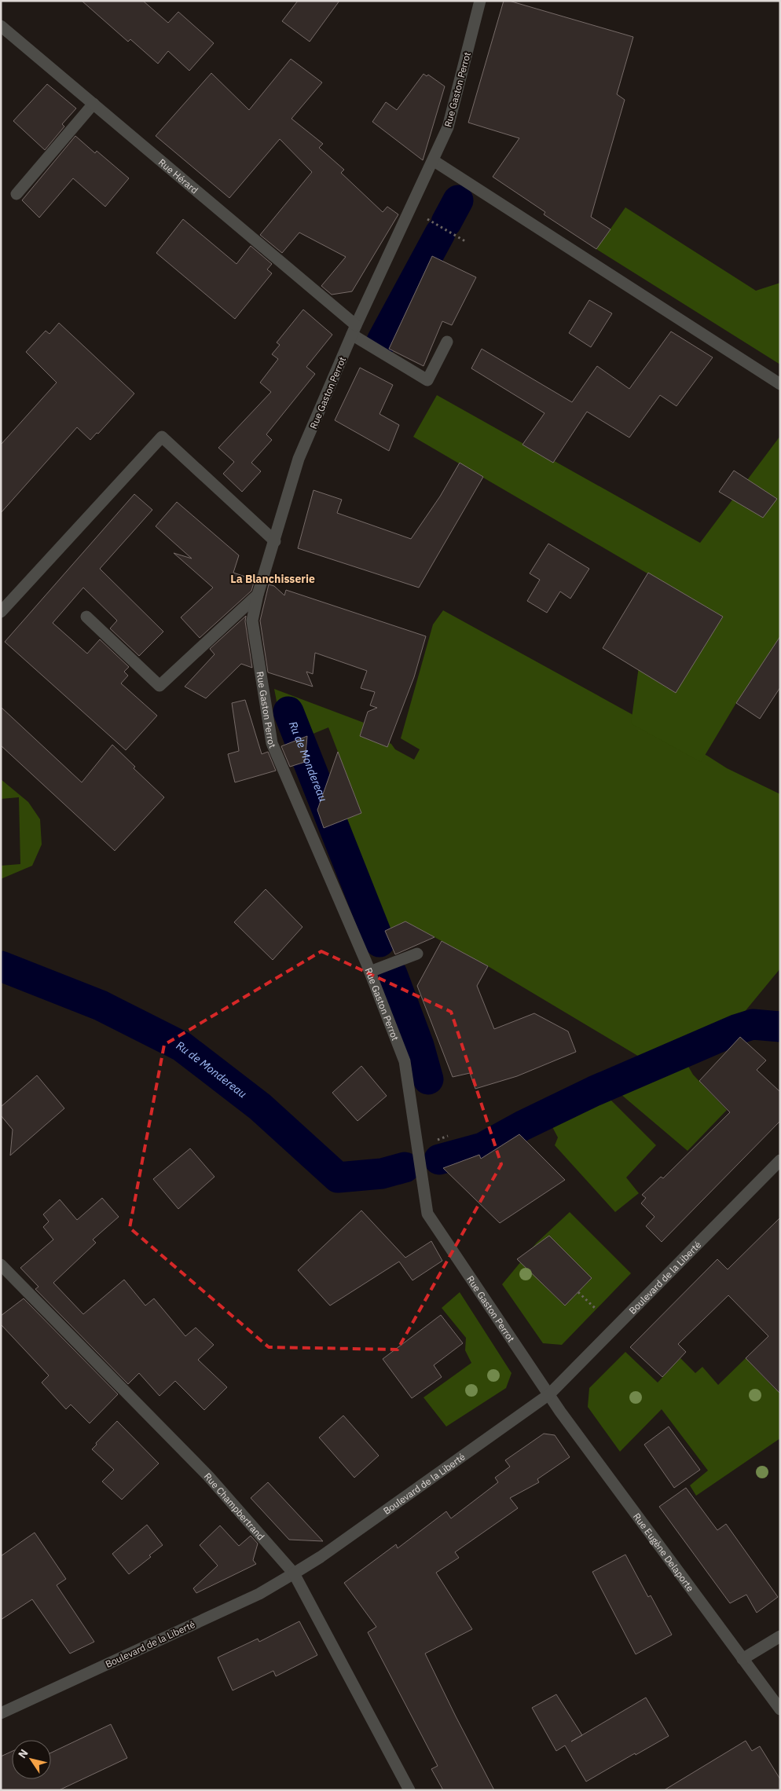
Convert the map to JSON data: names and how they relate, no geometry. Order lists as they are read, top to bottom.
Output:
{
  "streets": {
    "street": [
      "Rue Gaston Perrot",
      "Rue Hérard",
      "Boulevard de la Liberté",
      "Rue Champbertrand",
      "Rue Eugène Delaporte"
    ]
  },
  "crossings": [
    ["Rue Gaston Perrot", "Rue Hérard"],
    ["Rue Gaston Perrot", "Boulevard de la Liberté"],
    ["Rue Gaston Perrot", "Rue Eugène Delaporte"],
    ["Boulevard de la Liberté", "Rue Champbertrand"],
    ["Boulevard de la Liberté", "Rue Eugène Delaporte"]
  ],
  "districts": ["La Blanchisserie"],
  "water": ["Ru de Mondereau"],
  "north": "top left"
}
